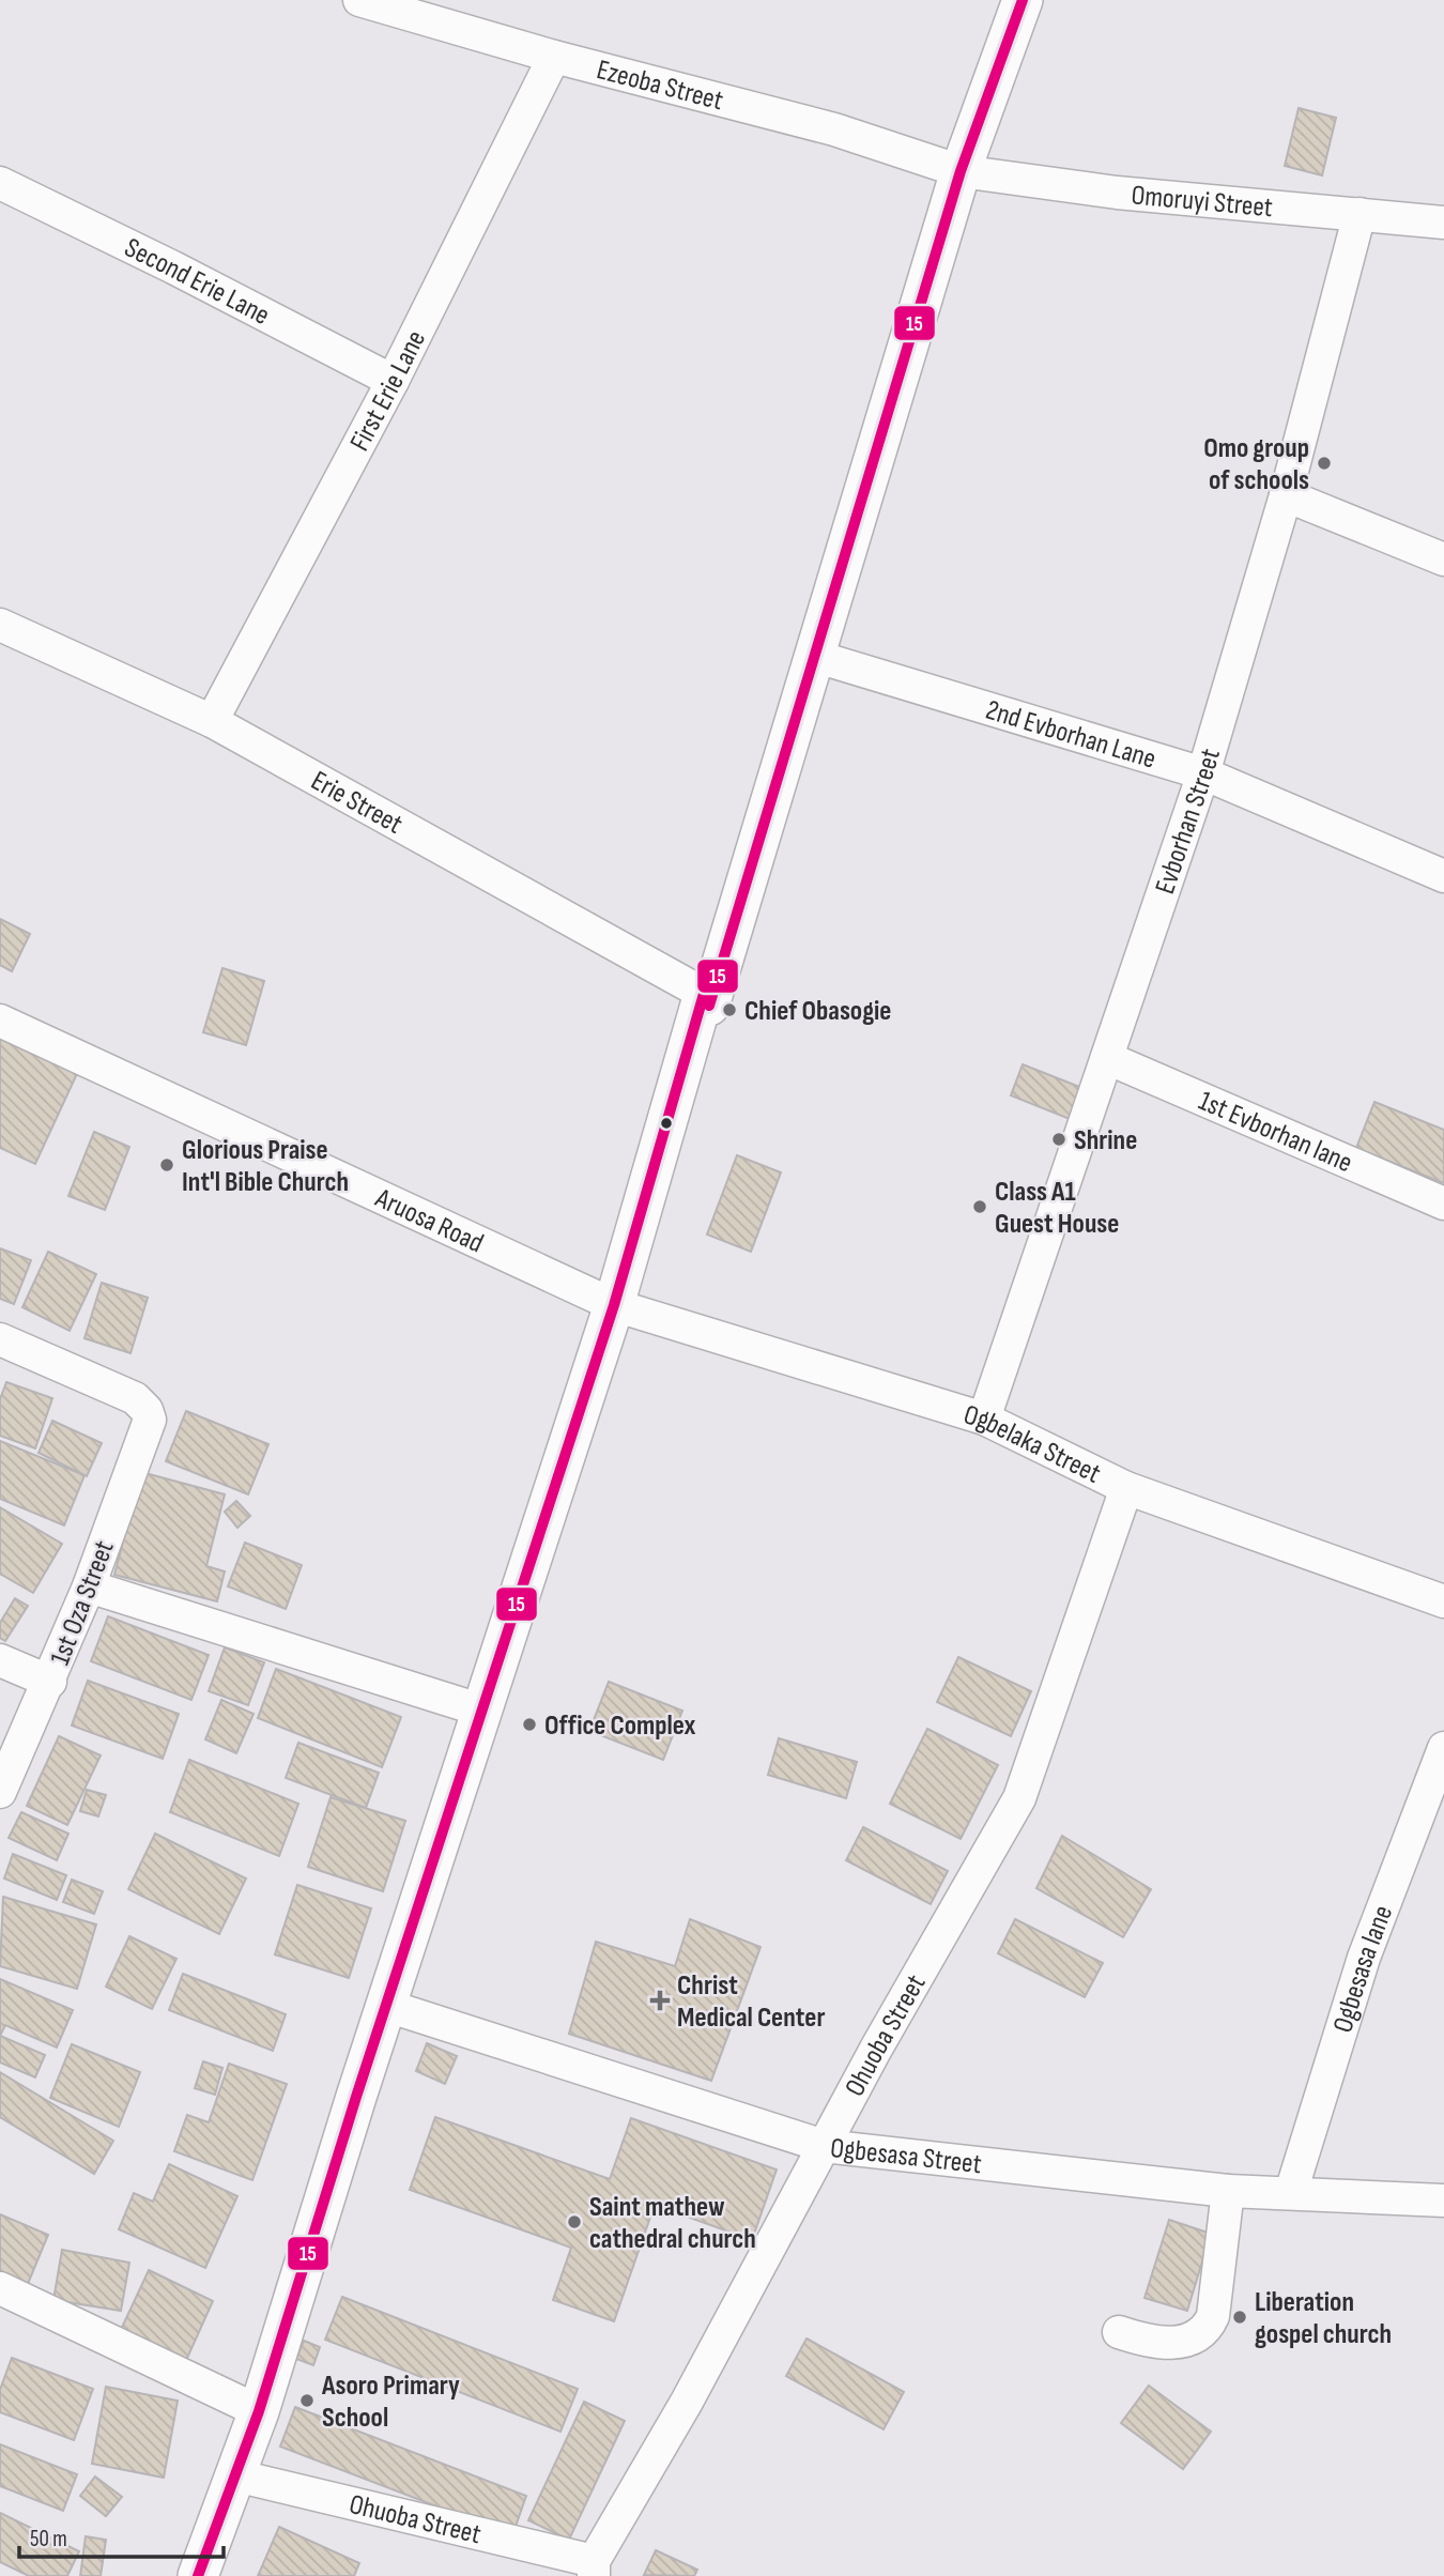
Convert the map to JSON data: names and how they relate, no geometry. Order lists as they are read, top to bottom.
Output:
{
  "streets": {
    "street": [
      "Ezeoba Street",
      "Omoruyi Street",
      "Second Erie Lane",
      "First Erie Lane",
      "2nd Evborhan Lane",
      "Erie Street",
      "Evborhan Street",
      "1st Evborhan lane",
      "Aruosa Road",
      "Ogbelaka Street",
      "1st Oza Street",
      "Ogbesasa lane",
      "Ohuoba Street",
      "Ogbesasa Street"
    ]
  },
  "crossings": [
    ["Ezeoba Street", "Omoruyi Street"],
    ["Ezeoba Street", "First Erie Lane"],
    ["Omoruyi Street", "Evborhan Street"],
    ["Second Erie Lane", "First Erie Lane"],
    ["First Erie Lane", "Erie Street"],
    ["2nd Evborhan Lane", "Evborhan Street"],
    ["Evborhan Street", "1st Evborhan lane"],
    ["Evborhan Street", "Ogbelaka Street"],
    ["Aruosa Road", "Ogbelaka Street"],
    ["Ogbelaka Street", "Ohuoba Street"],
    ["Ogbesasa lane", "Ogbesasa Street"],
    ["Ohuoba Street", "Ogbesasa Street"]
  ],
  "places": {
    "other": [
      "Omo group of schools",
      "Chief Obasogie",
      "Shrine",
      "Glorious Praise Int'l Bible Church",
      "Class A1 Guest House",
      "Office Complex",
      "Saint mathew cathedral church",
      "Liberation gospel church",
      "Asoro Primary School"
    ],
    "health": ["Christ Medical Center"]
  },
  "lines": ["transit line 15"],
  "scale_bar": "50 m"
}
